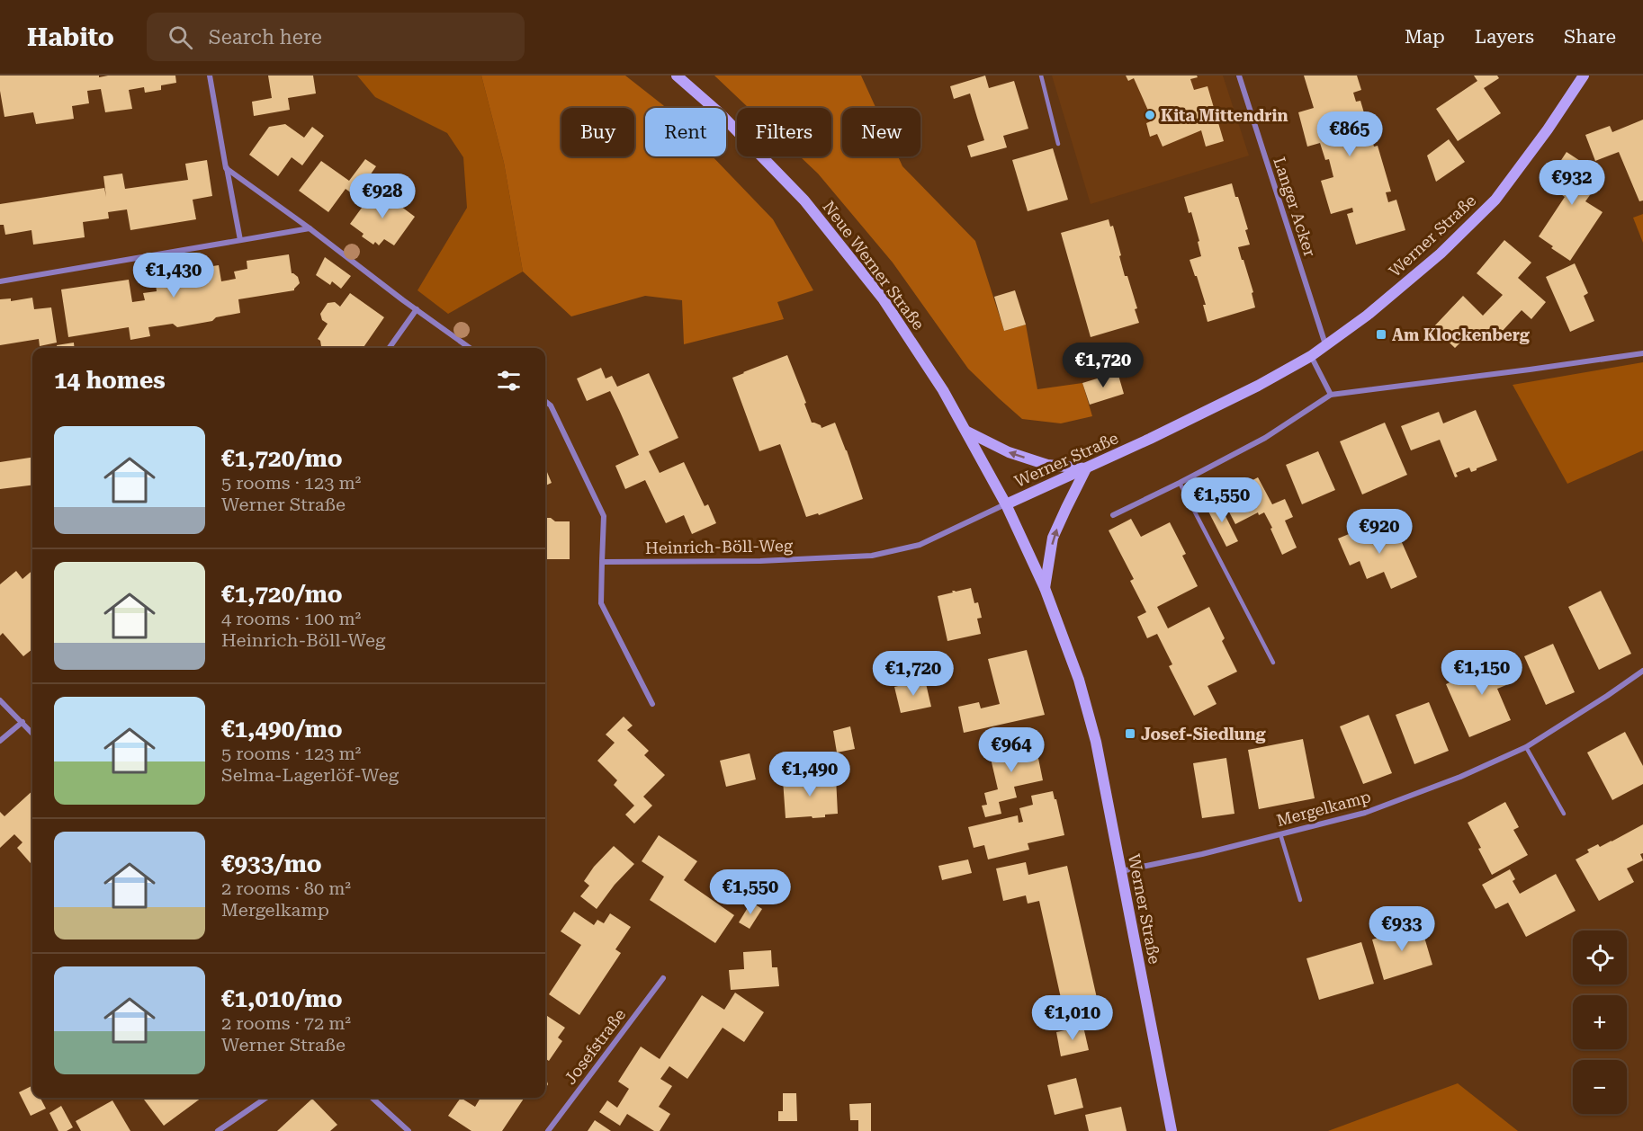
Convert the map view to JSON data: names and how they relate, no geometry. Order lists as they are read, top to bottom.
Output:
{
  "streets": {
    "main road": ["Werner Straße", "Neue Werner Straße"],
    "street": [
      "Langer Acker",
      "Heinrich-Böll-Weg",
      "Mergelkamp",
      "Josefstraße"
    ]
  },
  "crossings": [
    ["Langer Acker", "Werner Straße"],
    ["Werner Straße", "Neue Werner Straße"],
    ["Werner Straße", "Heinrich-Böll-Weg"],
    ["Werner Straße", "Mergelkamp"],
    ["Neue Werner Straße", "Heinrich-Böll-Weg"]
  ],
  "places": {
    "other": ["Kita Mittendrin"],
    "transit": ["Am Klockenberg", "Josef-Siedlung"]
  },
  "page": {
    "header": "Habito",
    "search": "Search here",
    "nav": ["Map", "Layers", "Share"],
    "chip": [
      "Buy",
      "Rent",
      "Filters",
      "New"
    ],
    "price": [
      "€865",
      "€932",
      "€928",
      "€1,430",
      "€1,720",
      "€1,550",
      "€920",
      "€1,150",
      "€1,720",
      "€964",
      "€1,490",
      "€1,550",
      "€933",
      "€1,010"
    ],
    "heading": "14 homes",
    "list": [
      {
        "name": "€1,720/mo",
        "note": "5 rooms · 123 m² · Werner Straße"
      },
      {
        "name": "€1,720/mo",
        "note": "4 rooms · 100 m² · Heinrich-Böll-Weg"
      },
      {
        "name": "€1,490/mo",
        "note": "5 rooms · 123 m² · Selma-Lagerlöf-Weg"
      },
      {
        "name": "€933/mo",
        "note": "2 rooms · 80 m² · Mergelkamp"
      },
      {
        "name": "€1,010/mo",
        "note": "2 rooms · 72 m² · Werner Straße"
      }
    ],
    "map_buttons": ["+", "−"]
  }
}
